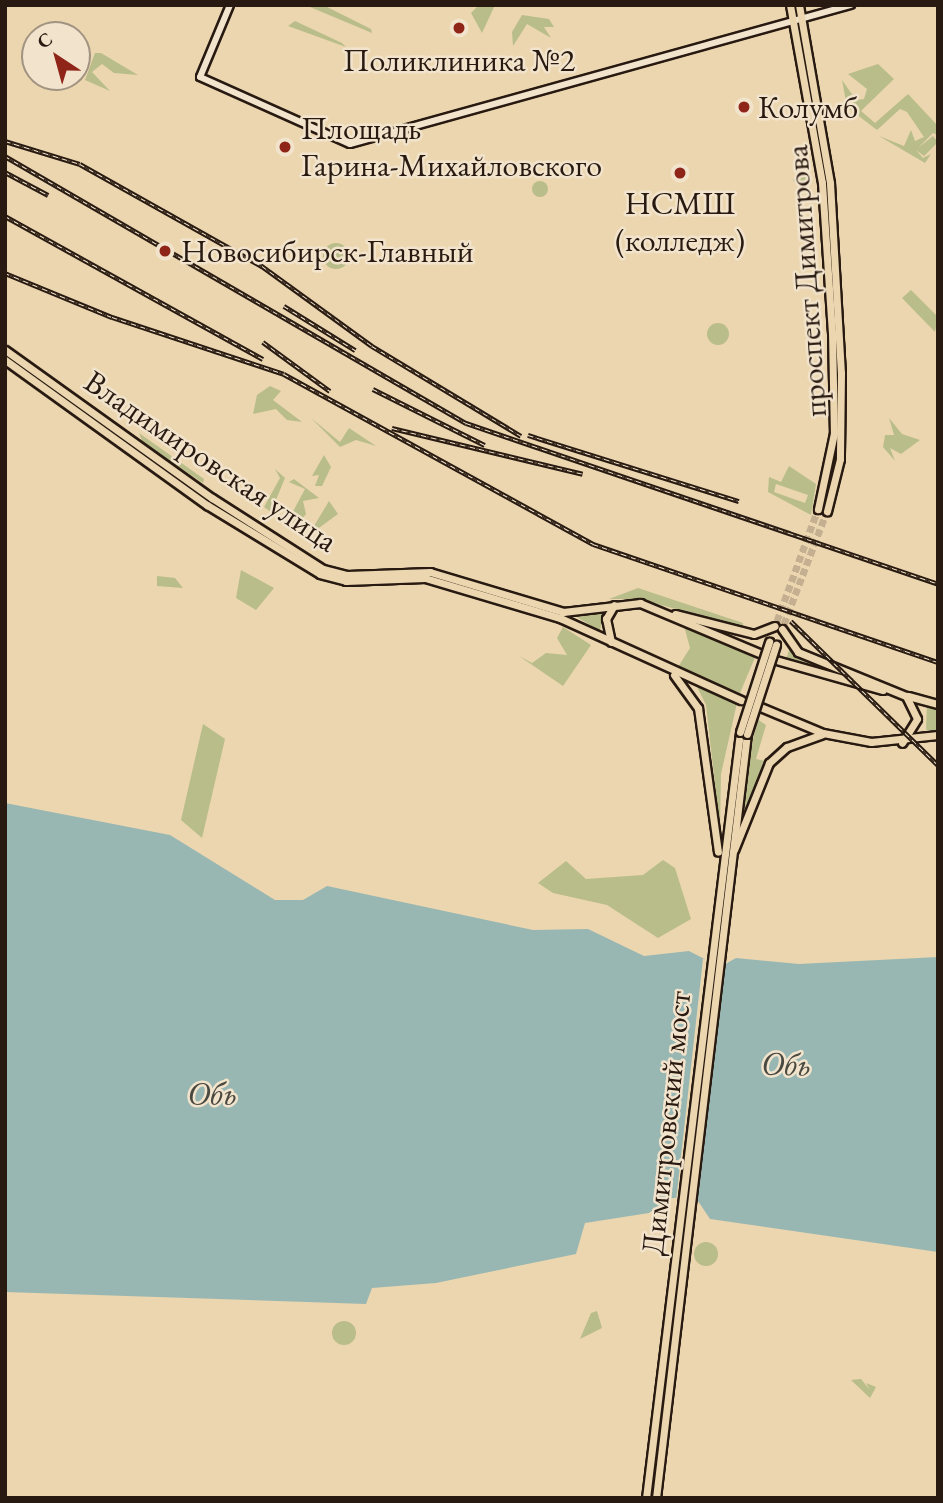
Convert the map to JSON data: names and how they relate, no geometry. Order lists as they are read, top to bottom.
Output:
{
  "streets": {
    "main road": ["проспект Димитрова", "Владимировская улица", "Димитровский мост"]
  },
  "water": ["Обь"],
  "places": [
    "Поликлиника №2",
    "Колумб",
    "Площадь Гарина-Михайловского",
    "НСМШ (колледж)",
    "Новосибирск-Главный"
  ],
  "north": "top left"
}
